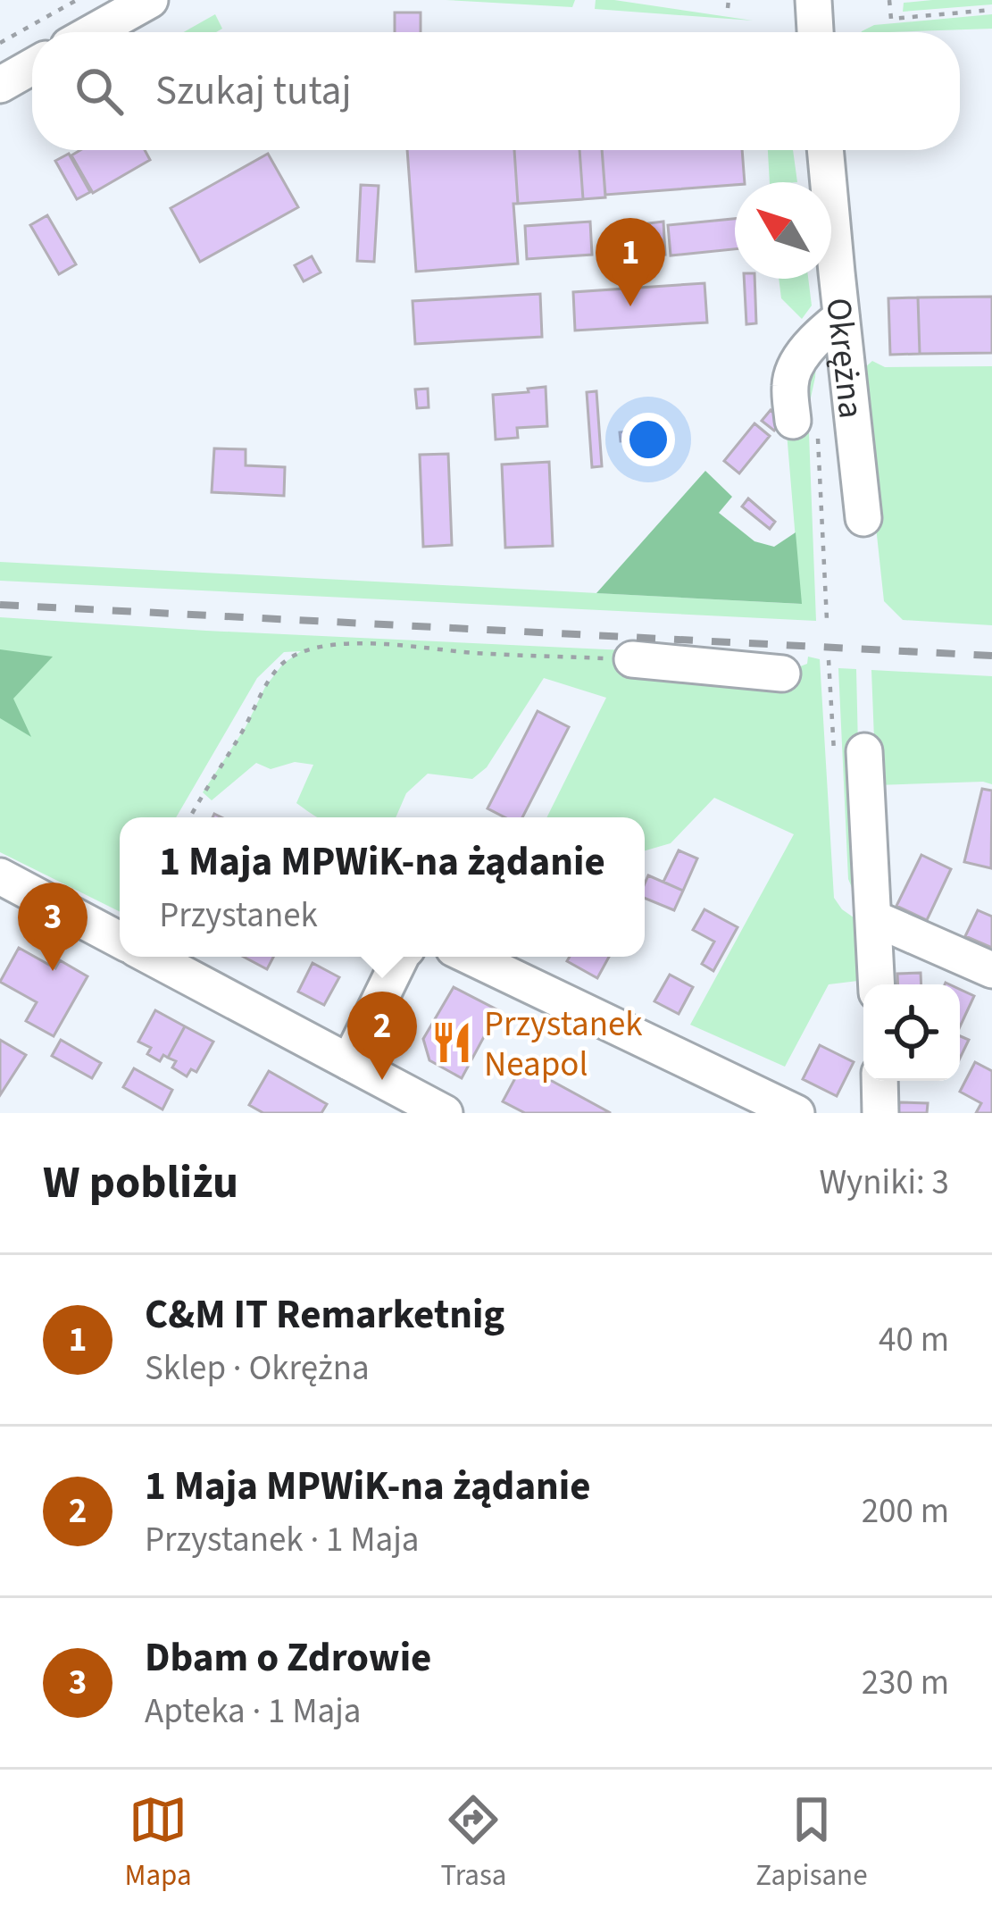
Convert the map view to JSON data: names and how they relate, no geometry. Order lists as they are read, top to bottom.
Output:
{
  "streets": {
    "street": ["Okrężna"]
  },
  "places": {
    "restaurant": ["Przystanek Neapol"]
  },
  "north": "top left",
  "page": {
    "search": "Szukaj tutaj",
    "pins": ["1", "3", "2"],
    "popup": ["1 Maja MPWiK-na żądanie", "Przystanek"],
    "heading": ["W pobliżu", "Wyniki: 3"],
    "list": [
      {
        "mark": "1",
        "name": "C&M IT Remarketnig",
        "note": "Sklep · Okrężna",
        "value": "40 m"
      },
      {
        "mark": "2",
        "name": "1 Maja MPWiK-na żądanie",
        "note": "Przystanek · 1 Maja",
        "value": "200 m"
      },
      {
        "mark": "3",
        "name": "Dbam o Zdrowie",
        "note": "Apteka · 1 Maja",
        "value": "230 m"
      }
    ],
    "nav": ["Mapa", "Trasa", "Zapisane"]
  }
}
